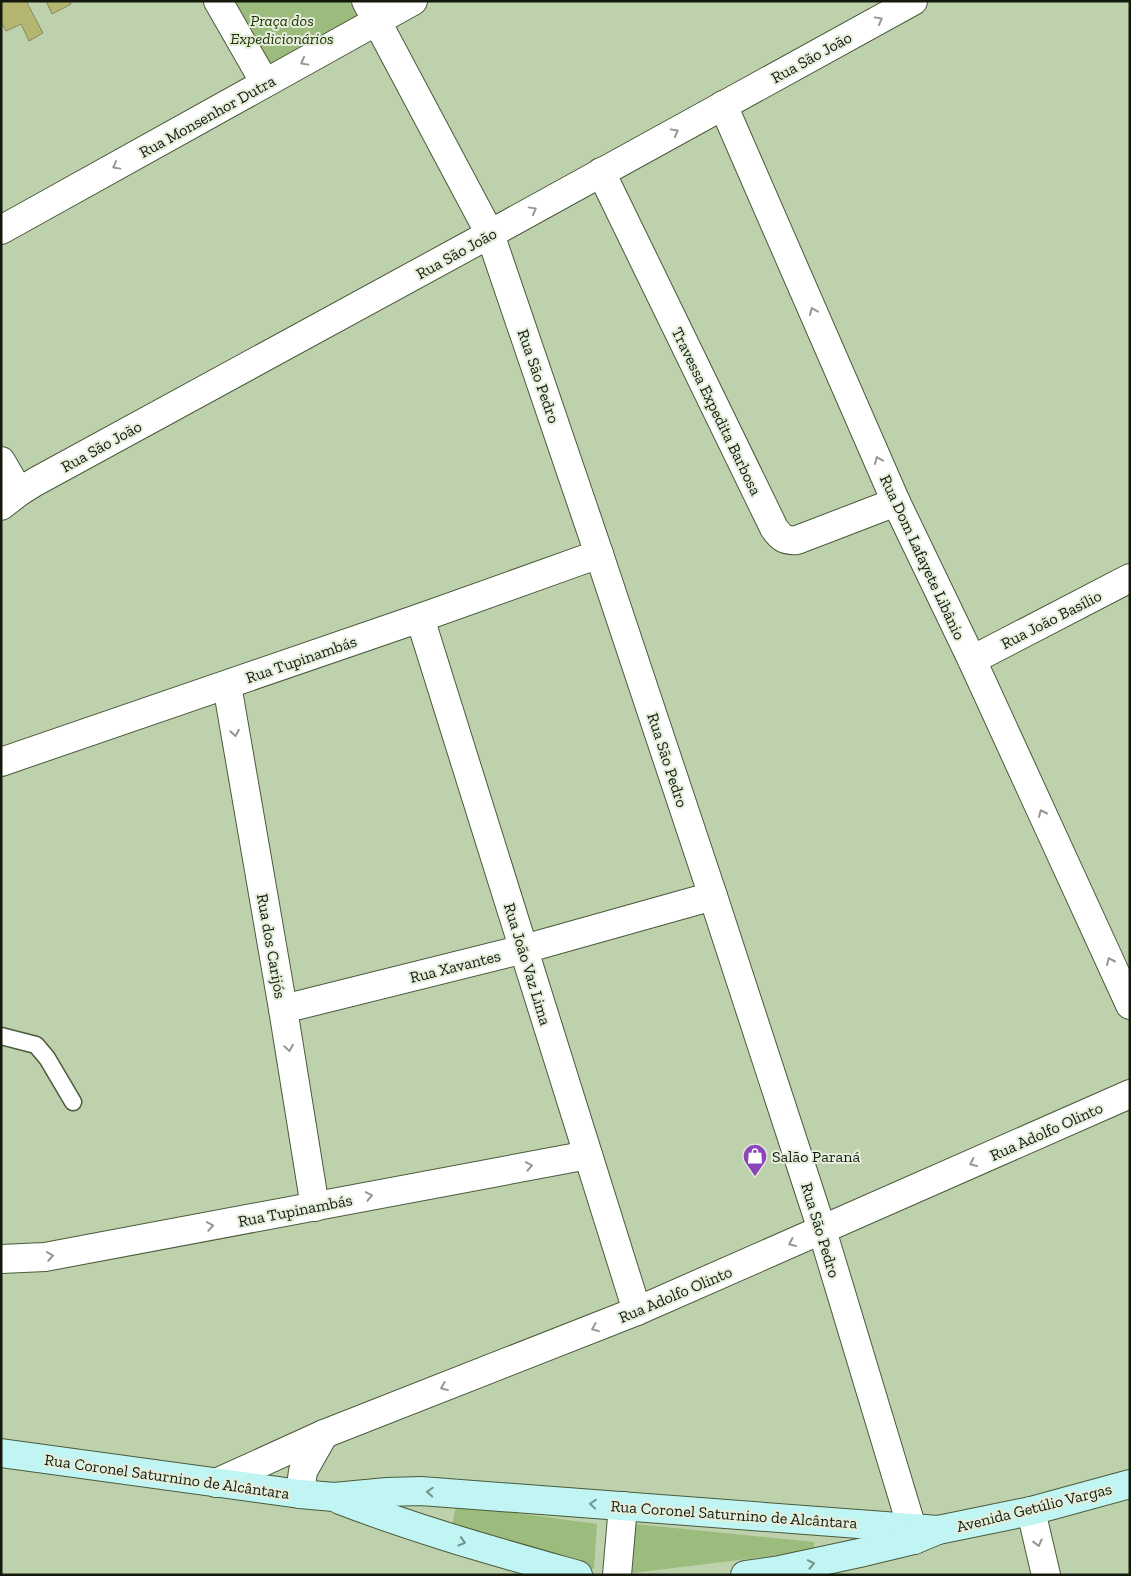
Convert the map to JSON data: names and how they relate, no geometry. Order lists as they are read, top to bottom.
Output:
{
  "streets": {
    "main road": ["Rua Coronel Saturnino de Alcântara", "Avenida Getúlio Vargas"],
    "street": [
      "Rua São João",
      "Rua Monsenhor Dutra",
      "Rua São Pedro",
      "Travessa Expedita Barbosa",
      "Rua Dom Lafayete Libânio",
      "Rua João Basílio",
      "Rua Tupinambás",
      "Rua dos Carijós",
      "Rua João Vaz Lima",
      "Rua Xavantes",
      "Rua Adolfo Olinto"
    ]
  },
  "crossings": [
    ["Rua São João", "Rua São Pedro"],
    ["Rua São João", "Travessa Expedita Barbosa"],
    ["Rua São João", "Rua Dom Lafayete Libânio"],
    ["Rua Monsenhor Dutra", "Rua São Pedro"],
    ["Rua São Pedro", "Rua Tupinambás"],
    ["Rua São Pedro", "Rua Xavantes"],
    ["Rua São Pedro", "Rua Adolfo Olinto"],
    ["Rua São Pedro", "Rua Coronel Saturnino de Alcântara"],
    ["Rua São Pedro", "Avenida Getúlio Vargas"],
    ["Travessa Expedita Barbosa", "Rua Dom Lafayete Libânio"],
    ["Rua Dom Lafayete Libânio", "Rua João Basílio"],
    ["Rua Tupinambás", "Rua dos Carijós"],
    ["Rua Tupinambás", "Rua João Vaz Lima"],
    ["Rua dos Carijós", "Rua Xavantes"],
    ["Rua João Vaz Lima", "Rua Xavantes"],
    ["Rua João Vaz Lima", "Rua Adolfo Olinto"],
    ["Rua Adolfo Olinto", "Rua Coronel Saturnino de Alcântara"],
    ["Rua Coronel Saturnino de Alcântara", "Avenida Getúlio Vargas"]
  ],
  "one_way": [
    "Rua São João",
    "Rua Monsenhor Dutra",
    "Rua Dom Lafayete Libânio",
    "Rua Tupinambás",
    "Rua dos Carijós",
    "Rua Adolfo Olinto"
  ],
  "parks": ["Praça dos Expedicionários"],
  "places": {
    "shop": ["Salão Paraná"]
  }
}
